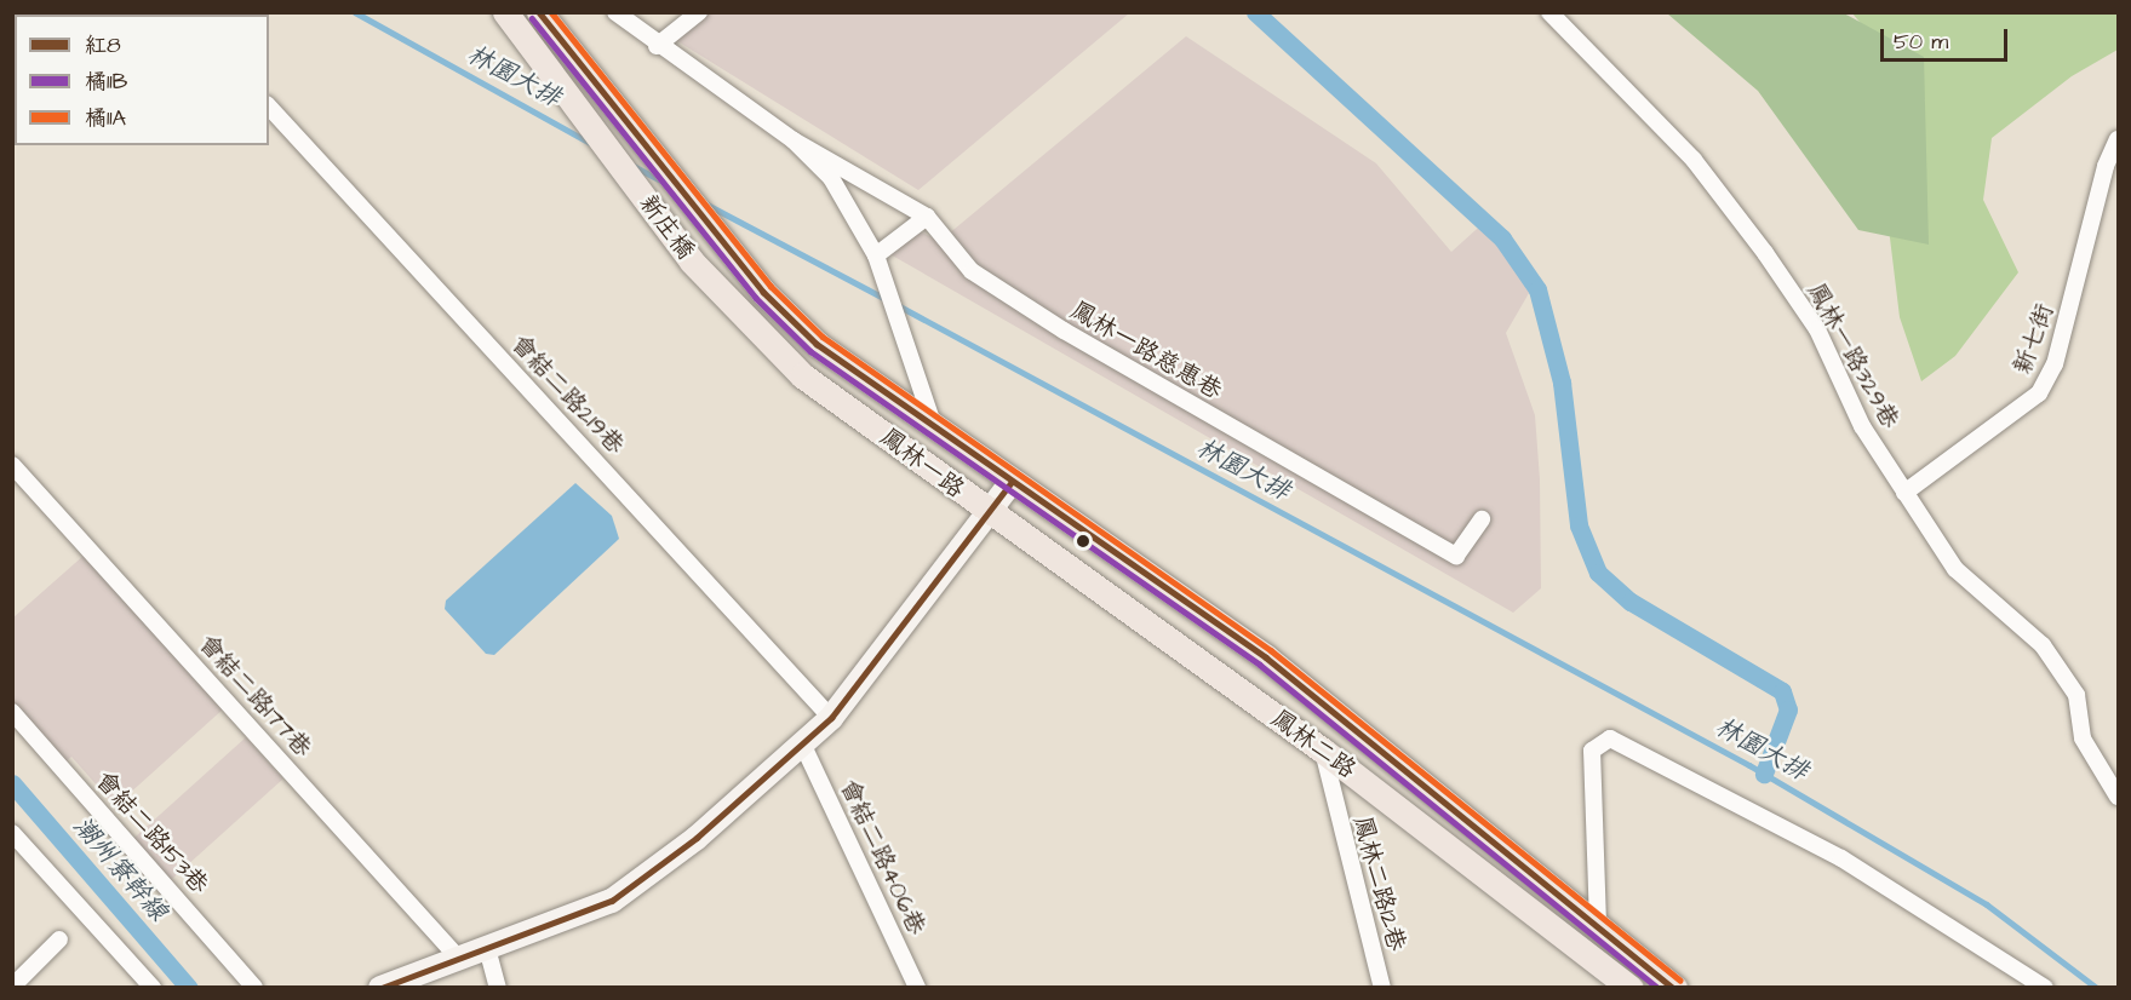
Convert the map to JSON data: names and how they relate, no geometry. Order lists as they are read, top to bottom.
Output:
{
  "streets": {
    "main road": ["新庄橋", "鳳林一路", "鳳林二路"],
    "street": [
      "新七街",
      "鳳林一路慈惠巷",
      "鳳林一路329巷",
      "會結二路219巷",
      "會結二路177巷",
      "會結二路153巷",
      "會結二路406巷",
      "鳳林二路12巷"
    ]
  },
  "crossings": [
    ["新庄橋", "鳳林一路"],
    ["新七街", "鳳林一路329巷"],
    ["鳳林一路", "鳳林二路"],
    ["鳳林二路", "鳳林二路12巷"]
  ],
  "water": ["林園大排", "潮州寮幹線"],
  "lines": ["transit line 紅8", "transit line 橘11A", "transit line 橘11B"],
  "legend": ["紅8", "橘11B", "橘11A"],
  "scale_bar": "50 m"
}
